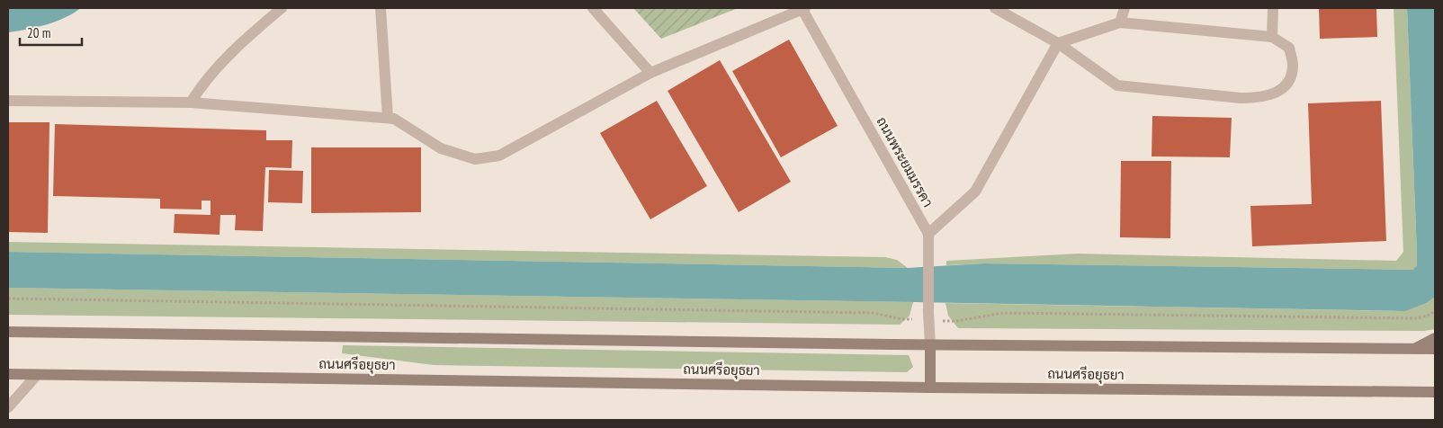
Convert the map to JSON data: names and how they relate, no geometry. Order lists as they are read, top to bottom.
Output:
{
  "streets": {
    "main road": ["ถนนศรีอยุธยา"],
    "street": ["ถนนพระยมมรรคา"]
  },
  "scale_bar": "20 m"
}
